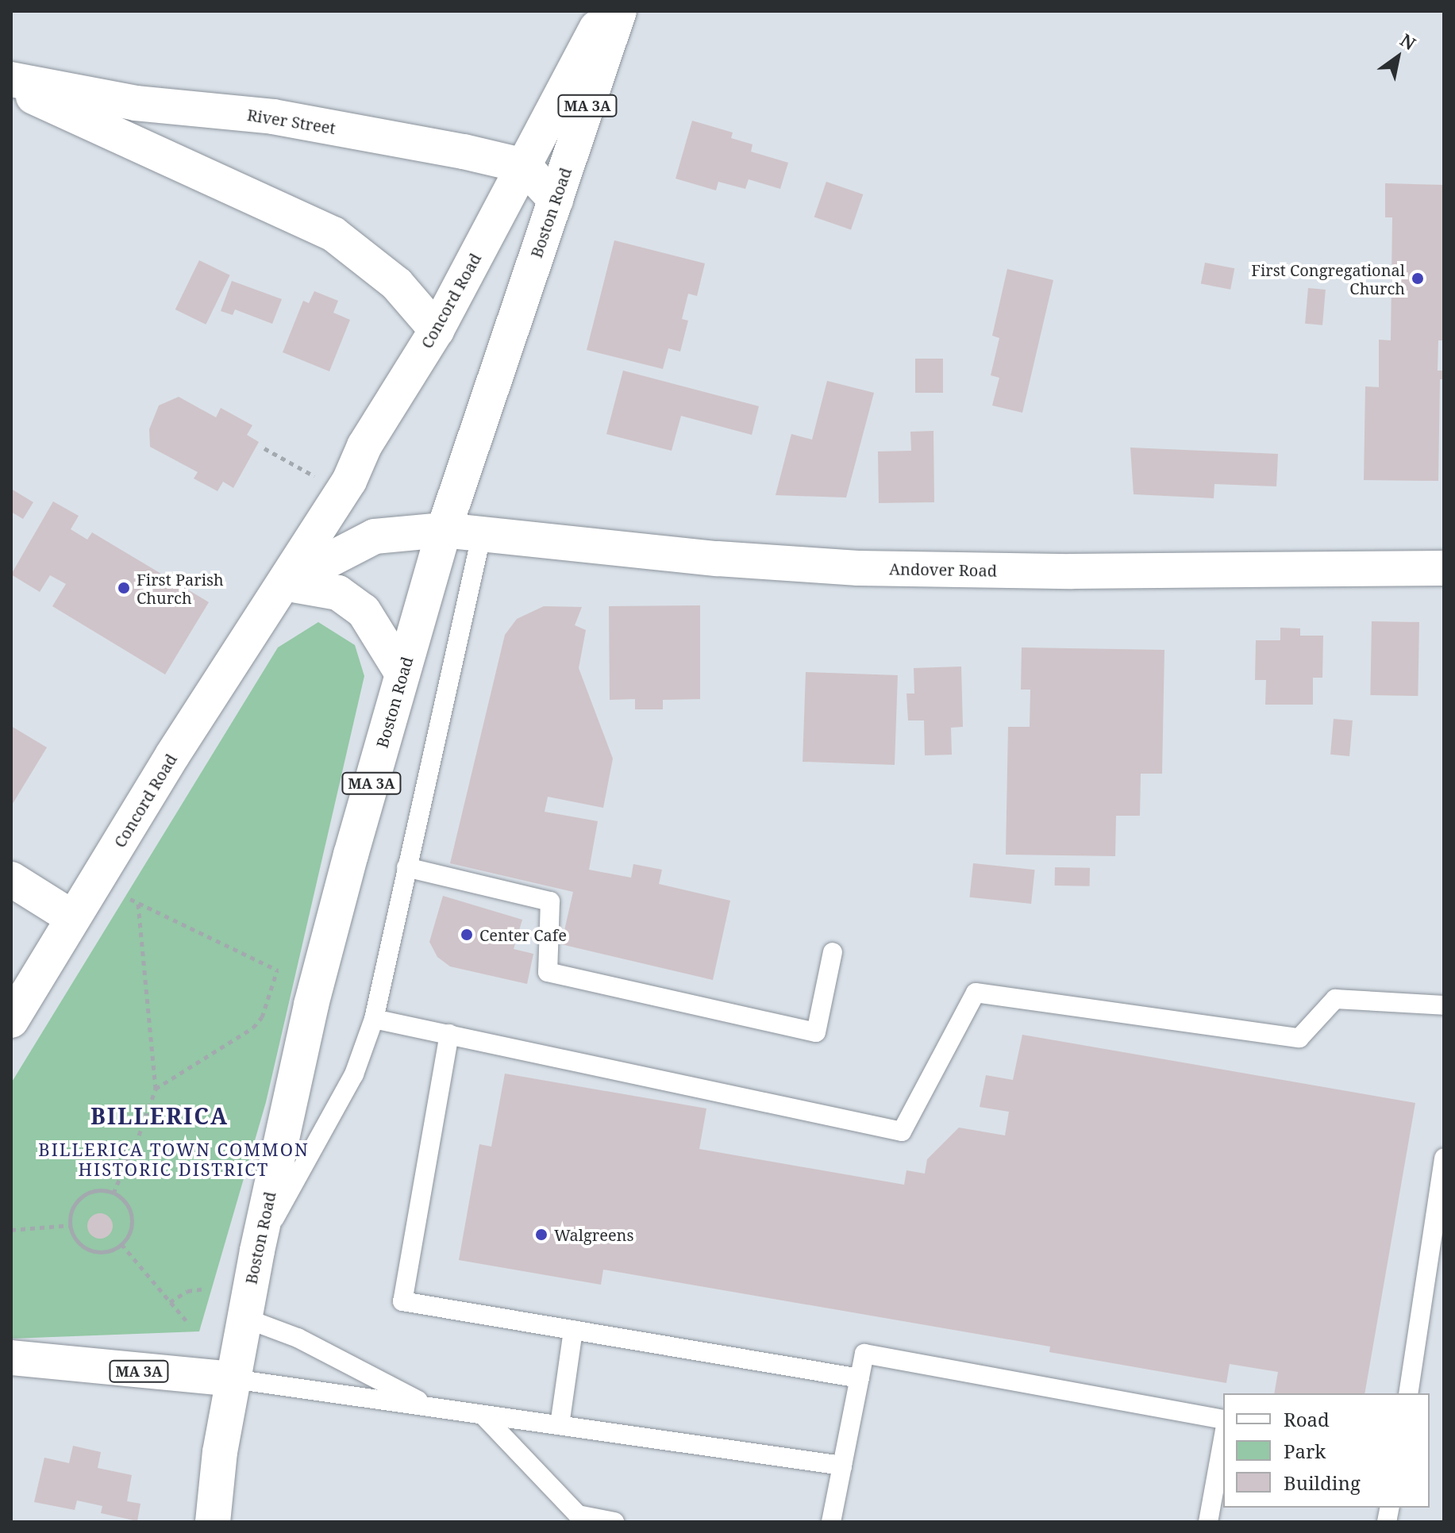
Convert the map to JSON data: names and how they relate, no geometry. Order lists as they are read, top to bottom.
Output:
{
  "streets": {
    "main road": [
      "MA 3A",
      "River Street",
      "Boston Road",
      "Concord Road",
      "Andover Road"
    ]
  },
  "crossings": [
    ["MA 3A", "Boston Road"],
    ["River Street", "Concord Road"],
    ["Boston Road", "Andover Road"]
  ],
  "districts": ["BILLERICA", "BILLERICA TOWN COMMON HISTORIC DISTRICT"],
  "places": [
    "First Congregational Church",
    "First Parish Church",
    "Center Cafe",
    "Walgreens"
  ],
  "legend": ["Road", "Park", "Building"],
  "north": "top right"
}
